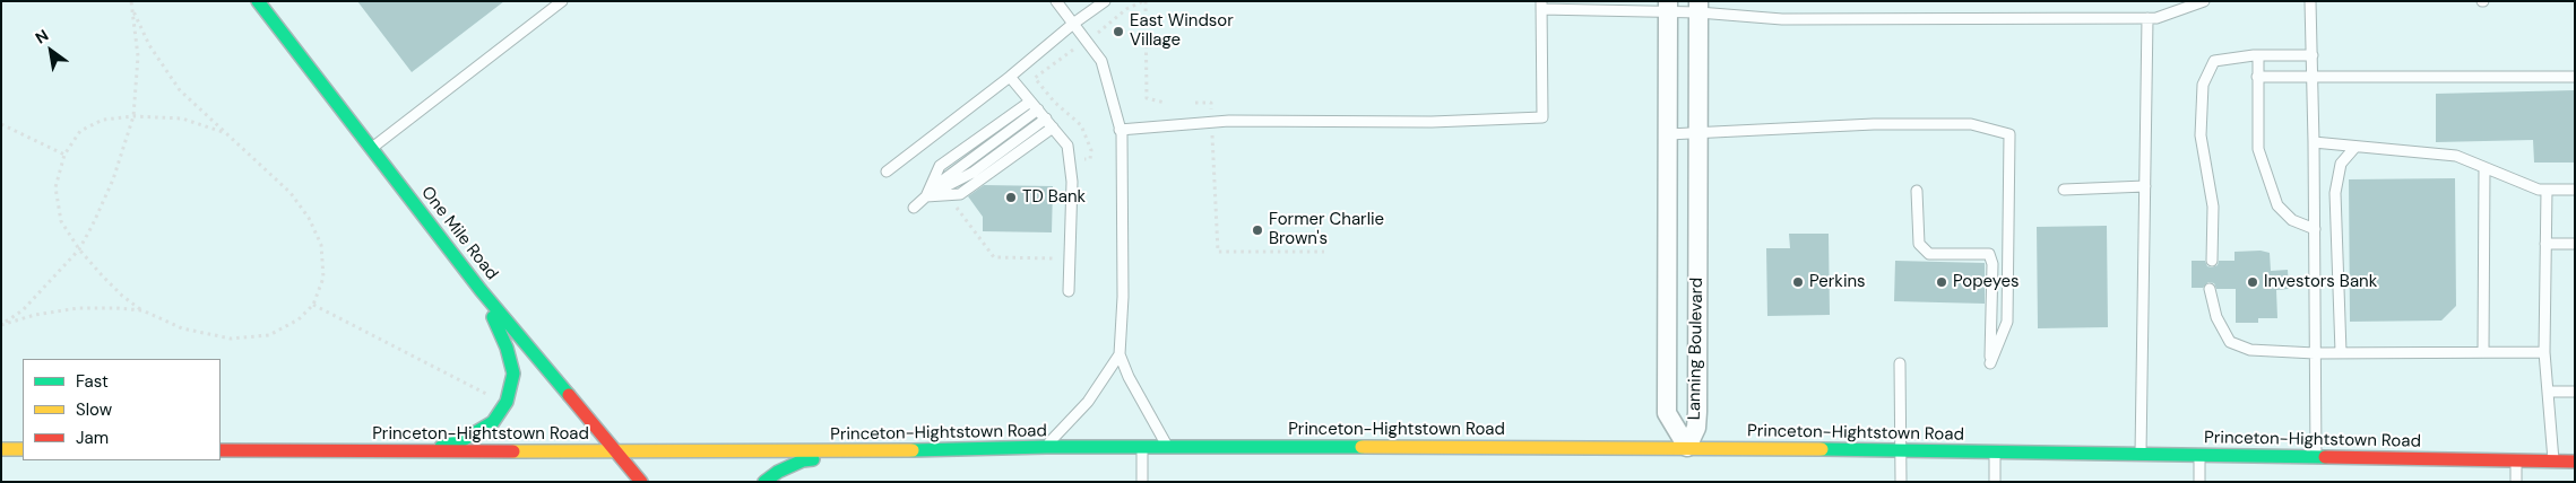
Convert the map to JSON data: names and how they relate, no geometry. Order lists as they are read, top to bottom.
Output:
{
  "streets": {
    "main road": ["One Mile Road", "Princeton-Hightstown Road"],
    "street": ["Lanning Boulevard"]
  },
  "crossings": [
    ["One Mile Road", "Princeton-Hightstown Road"],
    ["Lanning Boulevard", "Princeton-Hightstown Road"]
  ],
  "places": [
    "East Windsor Village",
    "TD Bank",
    "Former Charlie Brown's",
    "Perkins",
    "Popeyes",
    "Investors Bank"
  ],
  "legend": ["Fast", "Slow", "Jam"],
  "north": "top left"
}
